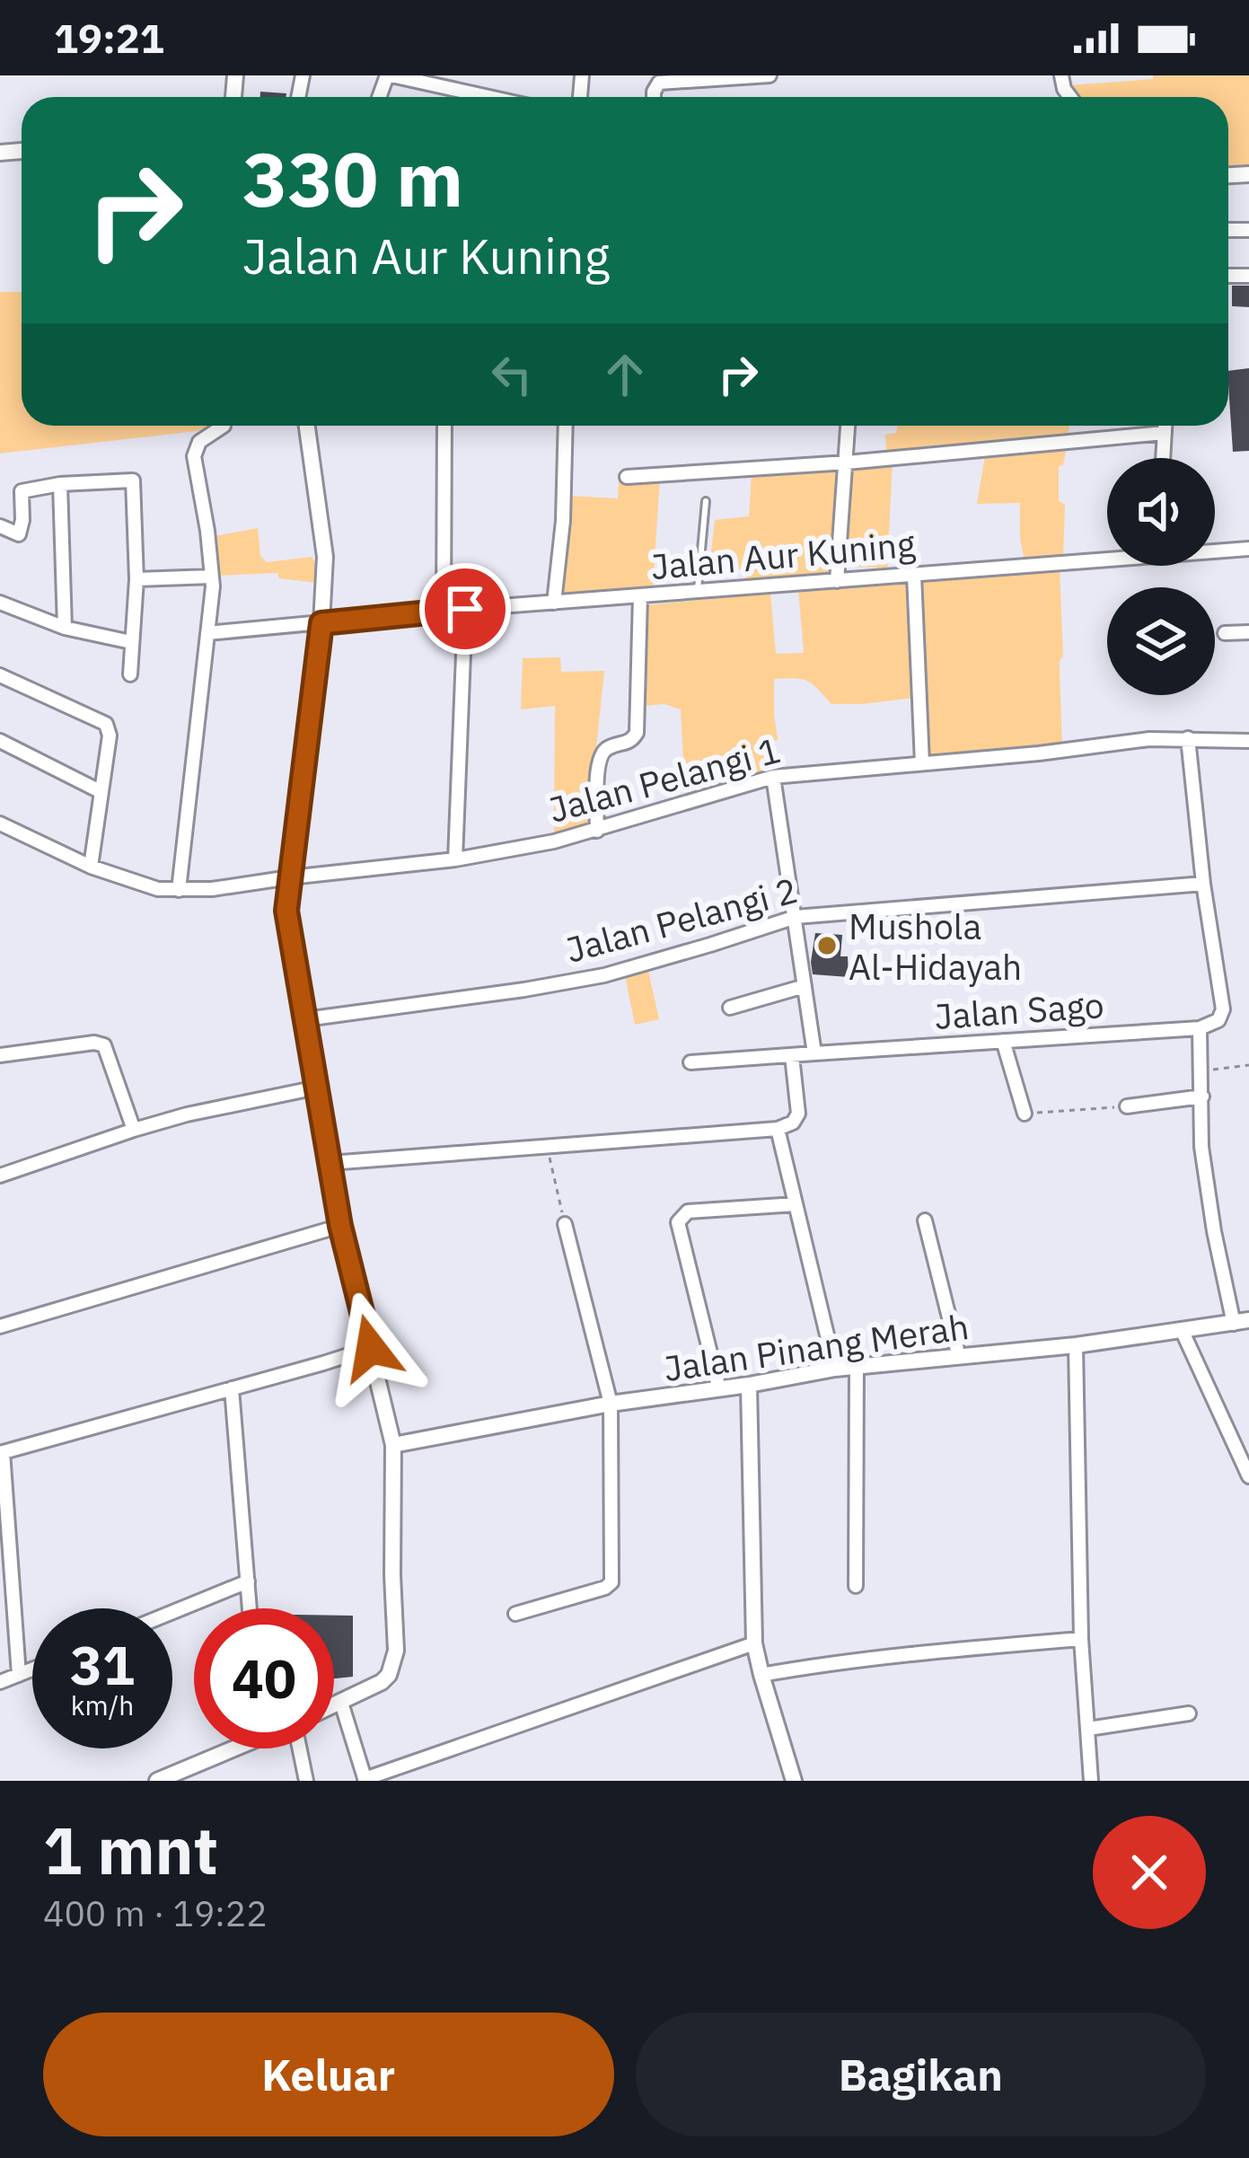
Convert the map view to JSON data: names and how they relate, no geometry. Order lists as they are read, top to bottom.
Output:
{
  "streets": {
    "street": [
      "Jalan Aur Kuning",
      "Jalan Pelangi 1",
      "Jalan Pelangi 2",
      "Jalan Sago",
      "Jalan Pinang Merah"
    ]
  },
  "places": ["Mushola Al-Hidayah"],
  "page": {
    "status": "19:21",
    "turn": ["330 m", "Jalan Aur Kuning"],
    "speed": "31 km/h",
    "limit": "40",
    "heading": ["1 mnt", "400 m · 19:22"],
    "buttons": ["Keluar", "Bagikan"]
  }
}
